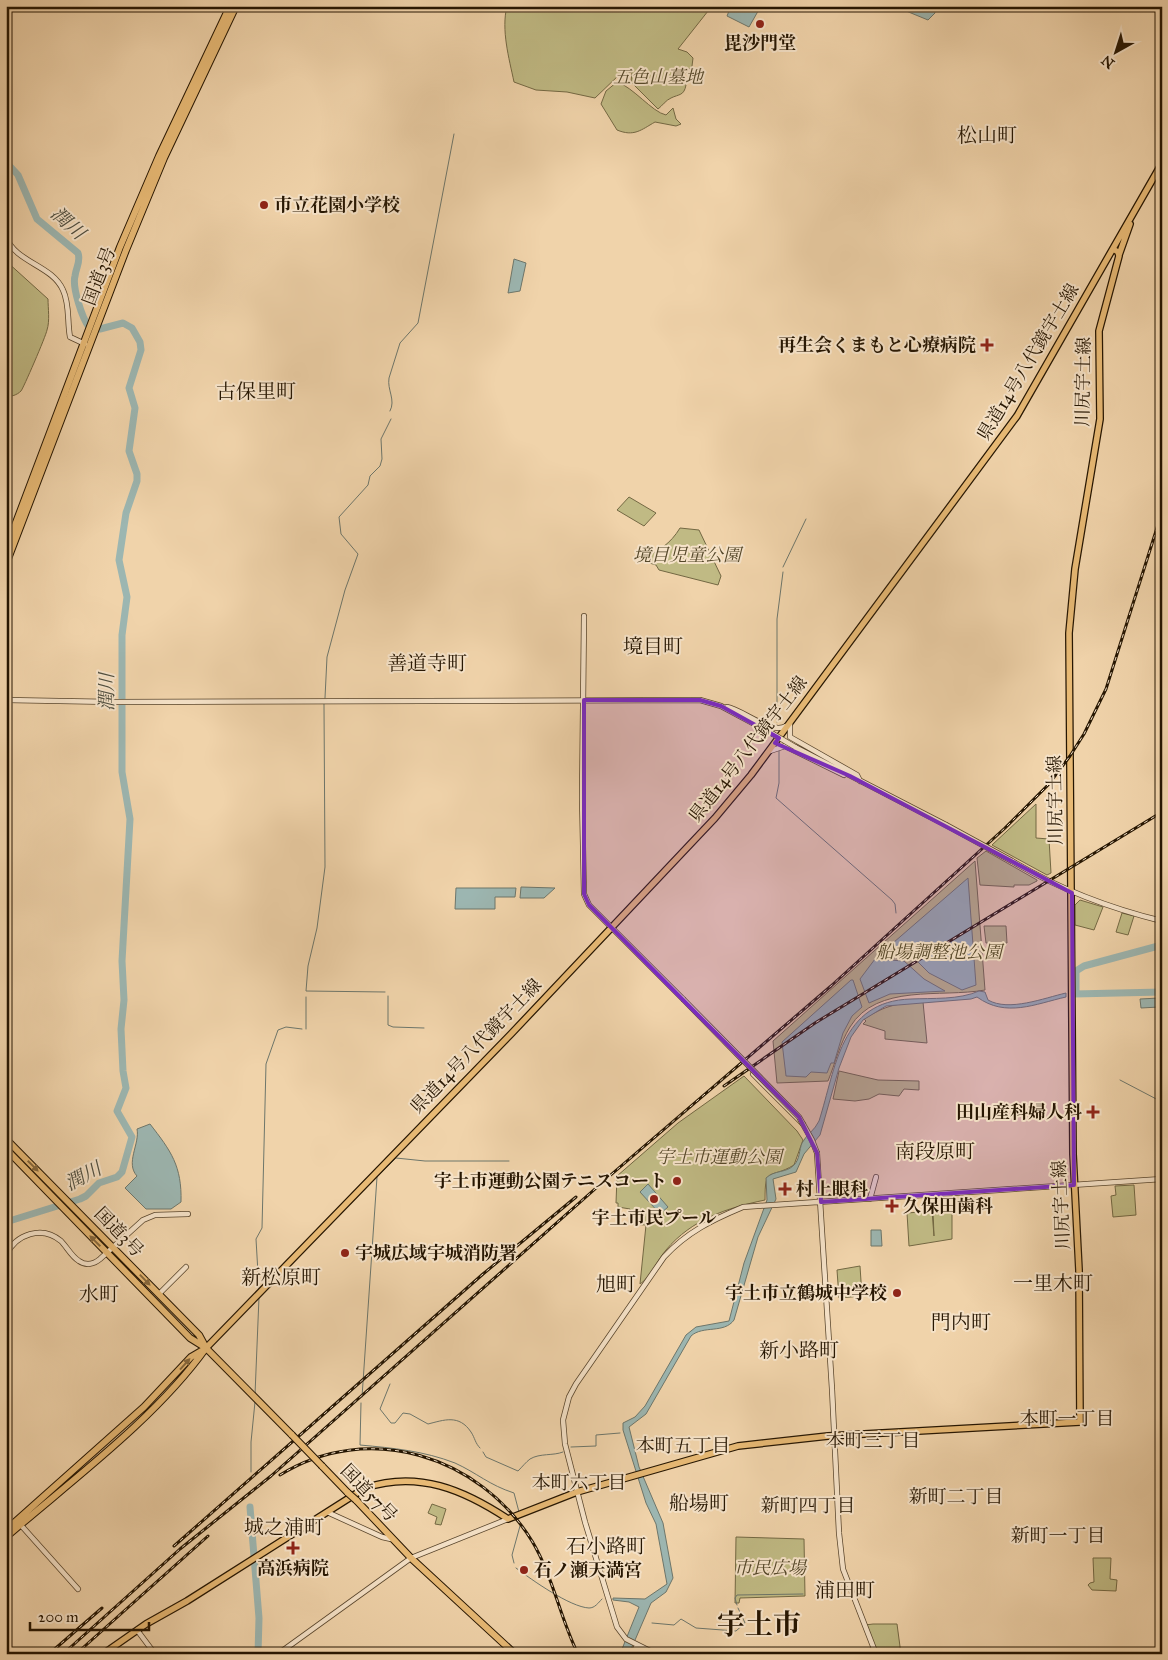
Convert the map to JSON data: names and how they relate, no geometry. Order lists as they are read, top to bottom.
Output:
{
  "streets": {
    "highway": ["国道3号", "国道57号"],
    "main road": ["県道14号八代鏡宇土線", "川尻宇土線"]
  },
  "crossings": [
    ["国道3号", "県道14号八代鏡宇土線"],
    ["国道3号", "国道57号"],
    ["県道14号八代鏡宇土線", "川尻宇土線"],
    ["県道14号八代鏡宇土線", "国道57号"]
  ],
  "districts": [
    "松山町",
    "古保里町",
    "境目町",
    "善道寺町",
    "南段原町",
    "新松原町",
    "一里木町",
    "旭町",
    "水町",
    "門内町",
    "新小路町",
    "本町一丁目",
    "本町三丁目",
    "本町五丁目",
    "本町六丁目",
    "新町二丁目",
    "船場町",
    "新町四丁目",
    "城之浦町",
    "新町一丁目",
    "石小路町",
    "浦田町",
    "宇土市"
  ],
  "water": ["潤川"],
  "parks": [
    "五色山墓地",
    "境目児童公園",
    "船場調整池公園",
    "宇土市運動公園",
    "市民広場"
  ],
  "places": {
    "other": [
      "毘沙門堂",
      "市立花園小学校",
      "宇土市運動公園テニスコート",
      "宇土市民プール",
      "宇城広域宇城消防署",
      "宇土市立鶴城中学校",
      "石ノ瀬天満宮"
    ],
    "health": [
      "再生会くまもと心療病院",
      "田山産科婦人科",
      "村上眼科",
      "久保田歯科",
      "高浜病院"
    ]
  },
  "scale_bar": "200 m",
  "north": "bottom left"
}
